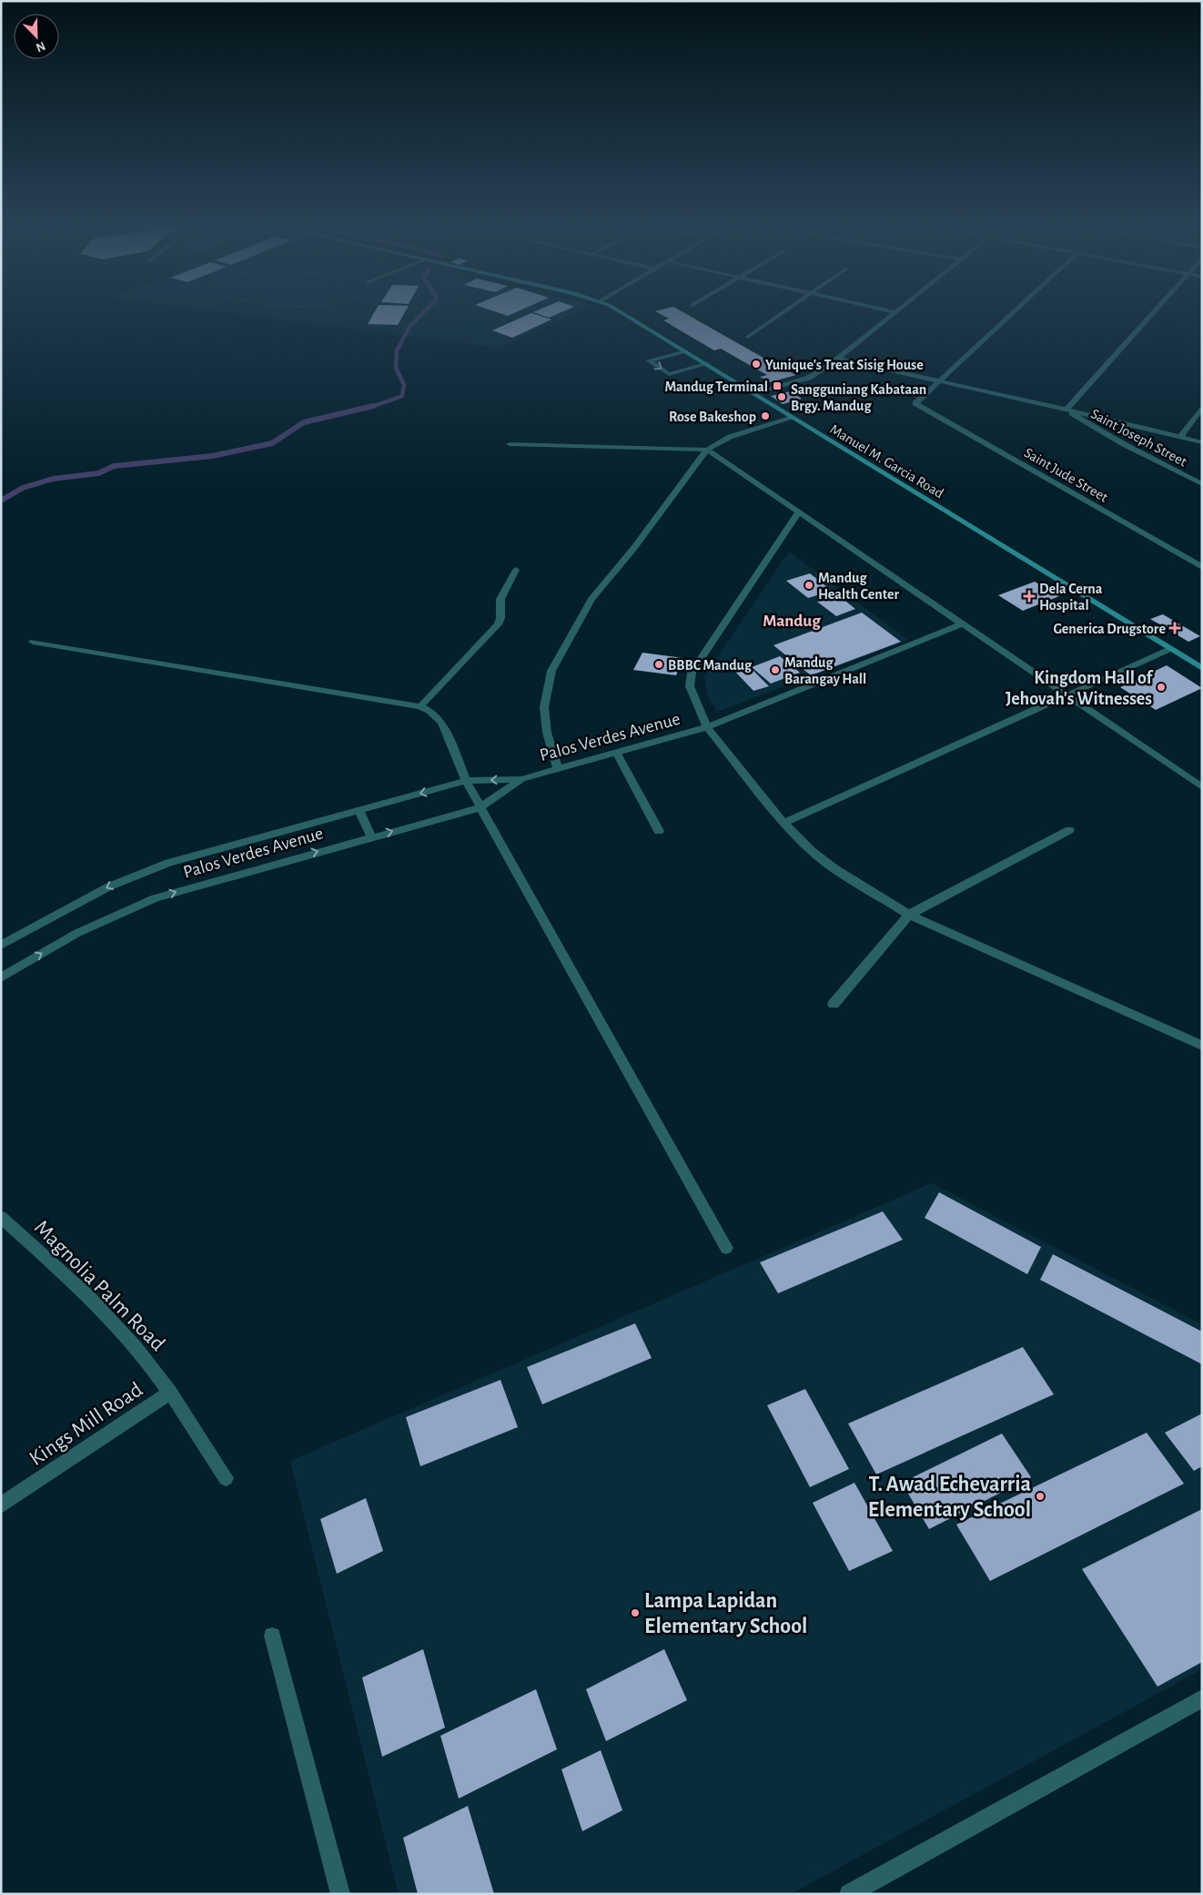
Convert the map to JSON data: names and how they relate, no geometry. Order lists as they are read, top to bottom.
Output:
{
  "streets": {
    "main road": ["Manuel M. Garcia Road"],
    "street": [
      "Saint Joseph Street",
      "Saint Jude Street",
      "Palos Verdes Avenue",
      "Magnolia Palm Road",
      "Kings Mill Road"
    ]
  },
  "crossings": [
    ["Magnolia Palm Road", "Kings Mill Road"]
  ],
  "districts": ["Mandug"],
  "places": {
    "other": [
      "Yunique's Treat Sisig House",
      "Sangguniang Kabataan Brgy. Mandug",
      "Rose Bakeshop",
      "Mandug Health Center",
      "BBBC Mandug",
      "Mandug Barangay Hall",
      "Kingdom Hall of Jehovah's Witnesses",
      "T. Awad Echevarria Elementary School",
      "Lampa Lapidan Elementary School"
    ],
    "transit": ["Mandug Terminal"],
    "health": ["Dela Cerna Hospital", "Generica Drugstore"]
  },
  "north": "bottom right"
}
